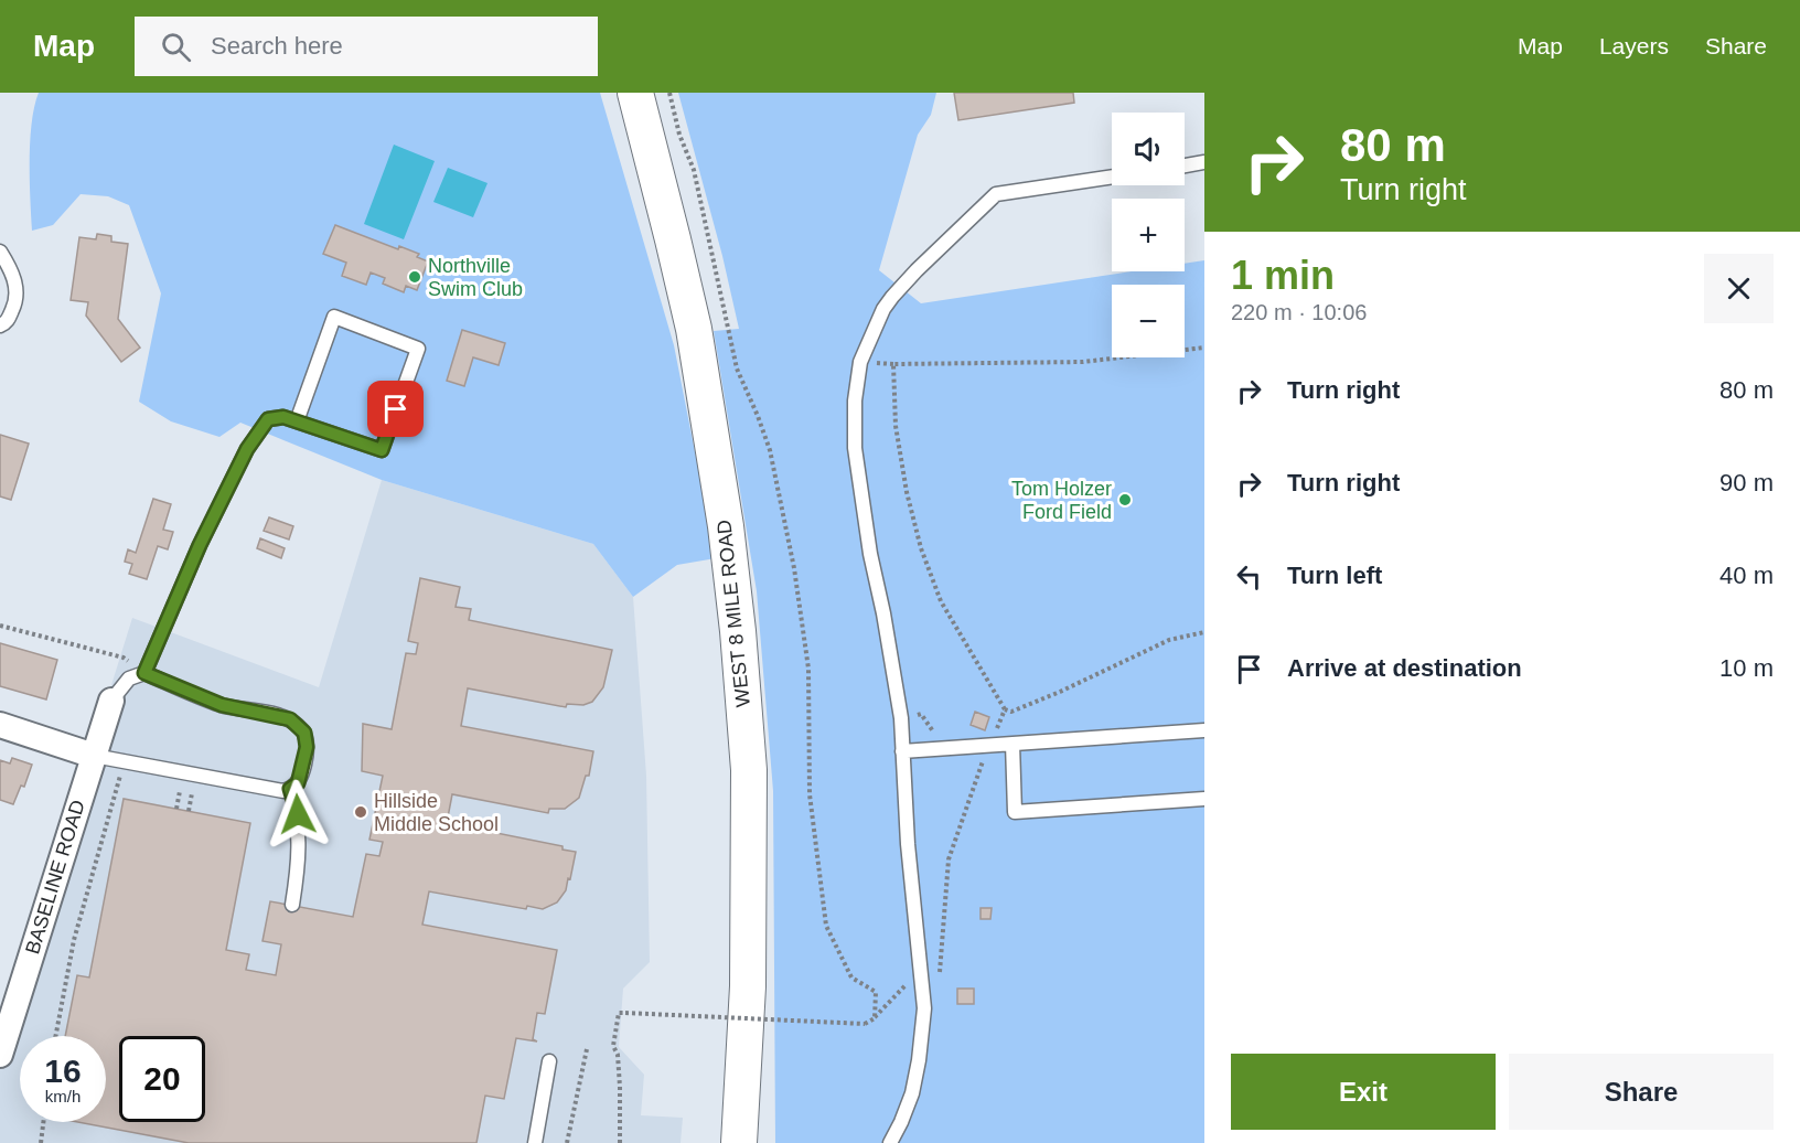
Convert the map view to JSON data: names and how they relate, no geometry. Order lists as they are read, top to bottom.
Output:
{
  "streets": {
    "main road": ["WEST 8 MILE ROAD"],
    "street": ["BASELINE ROAD"]
  },
  "places": ["Northville Swim Club", "Tom Holzer Ford Field", "Hillside Middle School"],
  "page": {
    "header": "Map",
    "search": "Search here",
    "nav": ["Map", "Layers", "Share"],
    "turn": ["80 m", "Turn right"],
    "map_buttons": ["+", "−"],
    "heading": ["1 min", "220 m · 10:06"],
    "list": [
      {
        "name": "Turn right",
        "value": "80 m"
      },
      {
        "name": "Turn right",
        "value": "90 m"
      },
      {
        "name": "Turn left",
        "value": "40 m"
      },
      {
        "name": "Arrive at destination",
        "value": "10 m"
      }
    ],
    "speed": "16 km/h",
    "limit": "20",
    "buttons": ["Exit", "Share"]
  }
}
